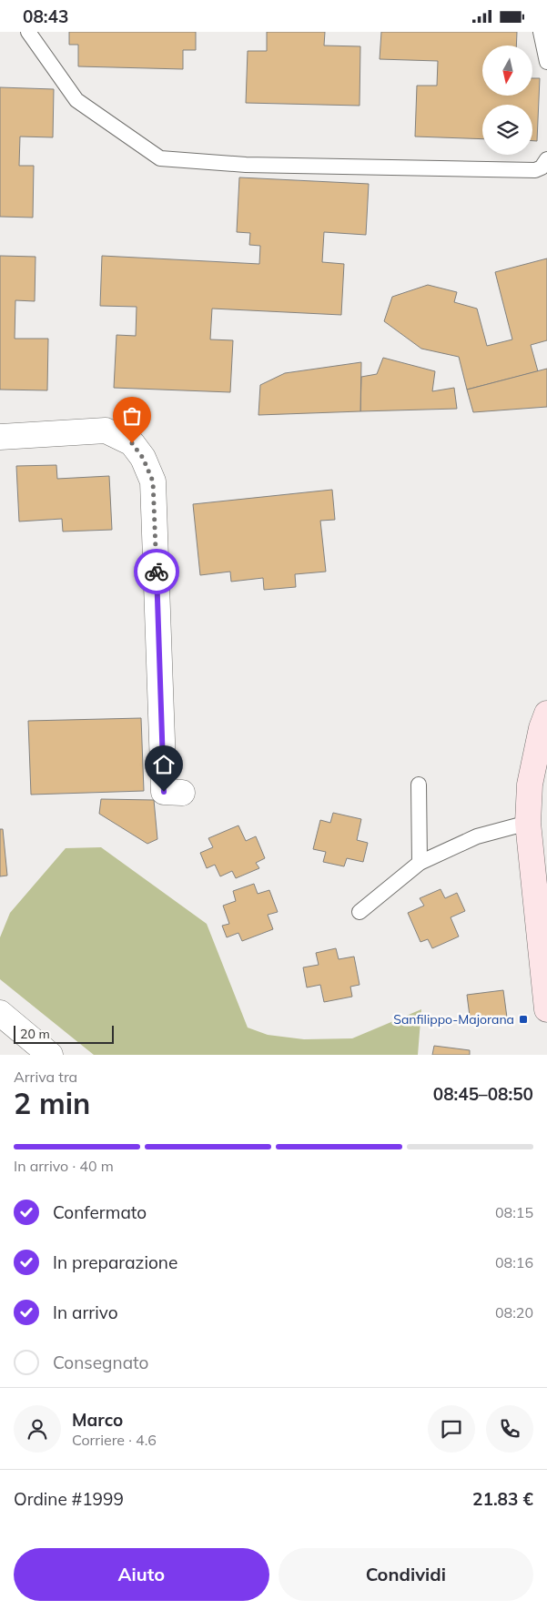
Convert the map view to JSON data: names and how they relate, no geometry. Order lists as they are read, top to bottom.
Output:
{
  "places": {
    "transit": ["Sanfilippo-Majorana"]
  },
  "scale_bar": "20 m",
  "north": "bottom",
  "page": {
    "status": "08:43",
    "scale": "20 m",
    "heading": ["2 min", "Arriva tra", "08:45–08:50"],
    "panel": [
      "Marco",
      "Corriere · 4.6",
      "Ordine #1999",
      "21.83 €"
    ],
    "bar": "In arrivo · 40 m",
    "list": [
      ["Confermato", "08:15"],
      ["In preparazione", "08:16"],
      ["In arrivo", "08:20"],
      "Consegnato"
    ],
    "buttons": ["Aiuto", "Condividi"]
  }
}
